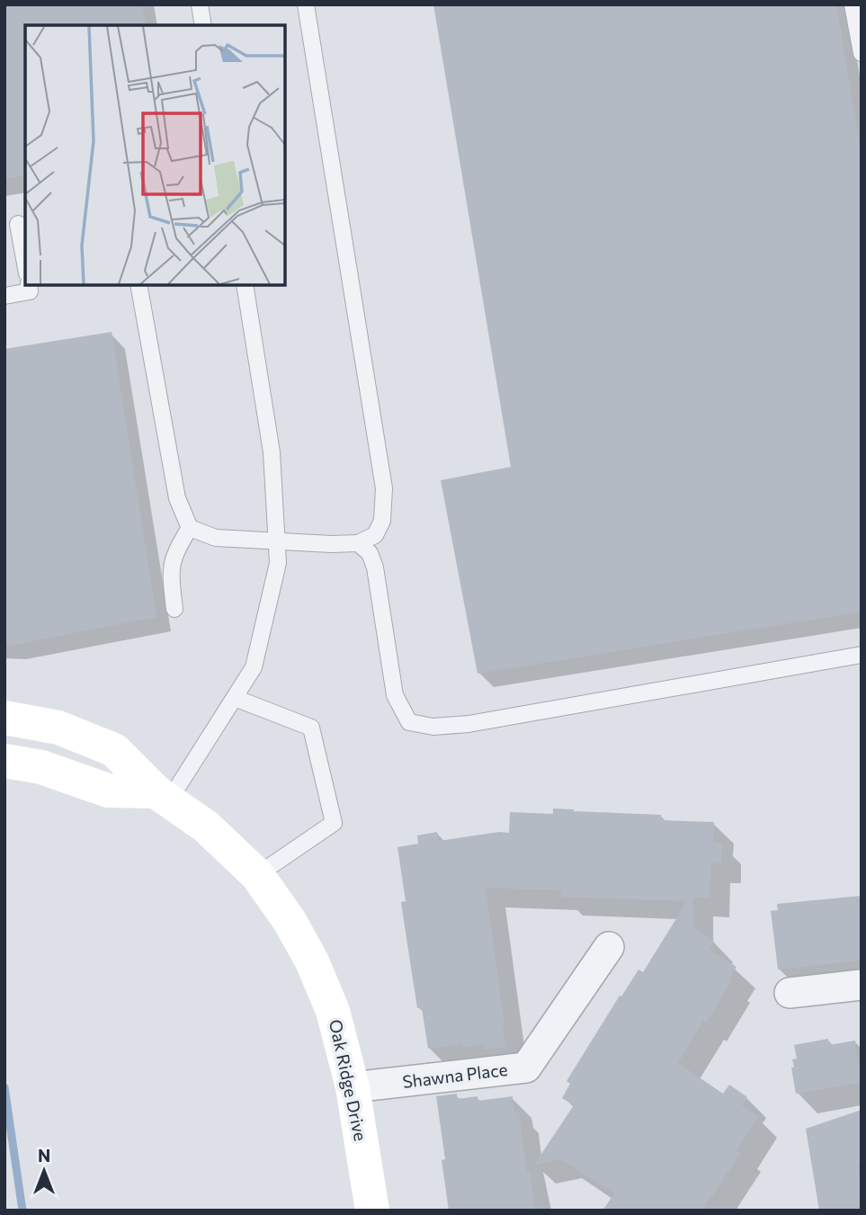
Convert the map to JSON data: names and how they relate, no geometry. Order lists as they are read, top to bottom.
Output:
{
  "streets": {
    "main road": ["Oak Ridge Drive"],
    "street": ["Shawna Place"]
  },
  "crossings": [
    ["Shawna Place", "Oak Ridge Drive"]
  ],
  "north": "top"
}
